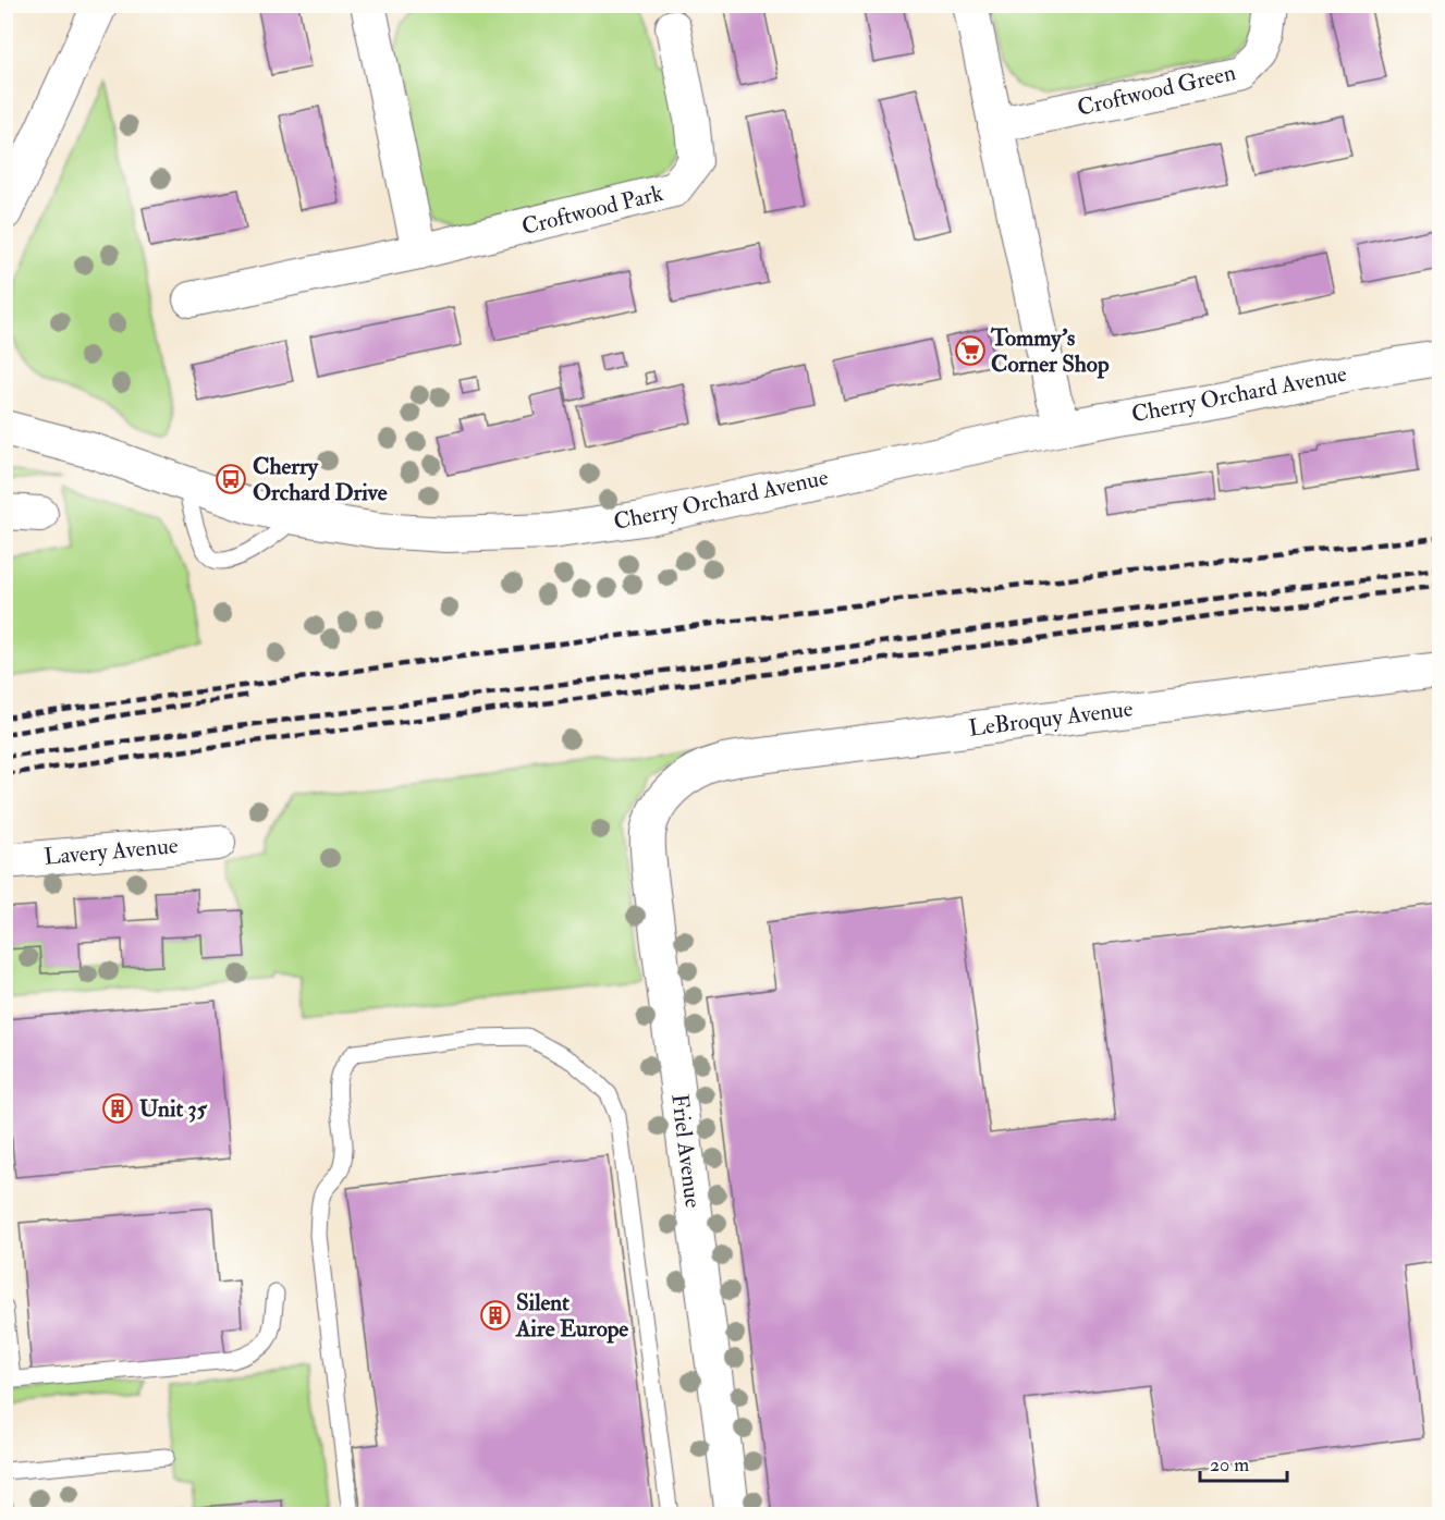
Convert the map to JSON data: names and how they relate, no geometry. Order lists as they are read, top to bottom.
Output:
{
  "streets": {
    "street": [
      "Croftwood Green",
      "Croftwood Park",
      "Cherry Orchard Avenue",
      "LeBroquy Avenue",
      "Lavery Avenue",
      "Friel Avenue"
    ]
  },
  "crossings": [
    ["LeBroquy Avenue", "Friel Avenue"]
  ],
  "places": {
    "supermarket": ["Tommy's Corner Shop"],
    "bus stop": ["Cherry Orchard Drive"],
    "building": ["Unit 35", "Silent Aire Europe"]
  },
  "scale_bar": "20 m"
}
